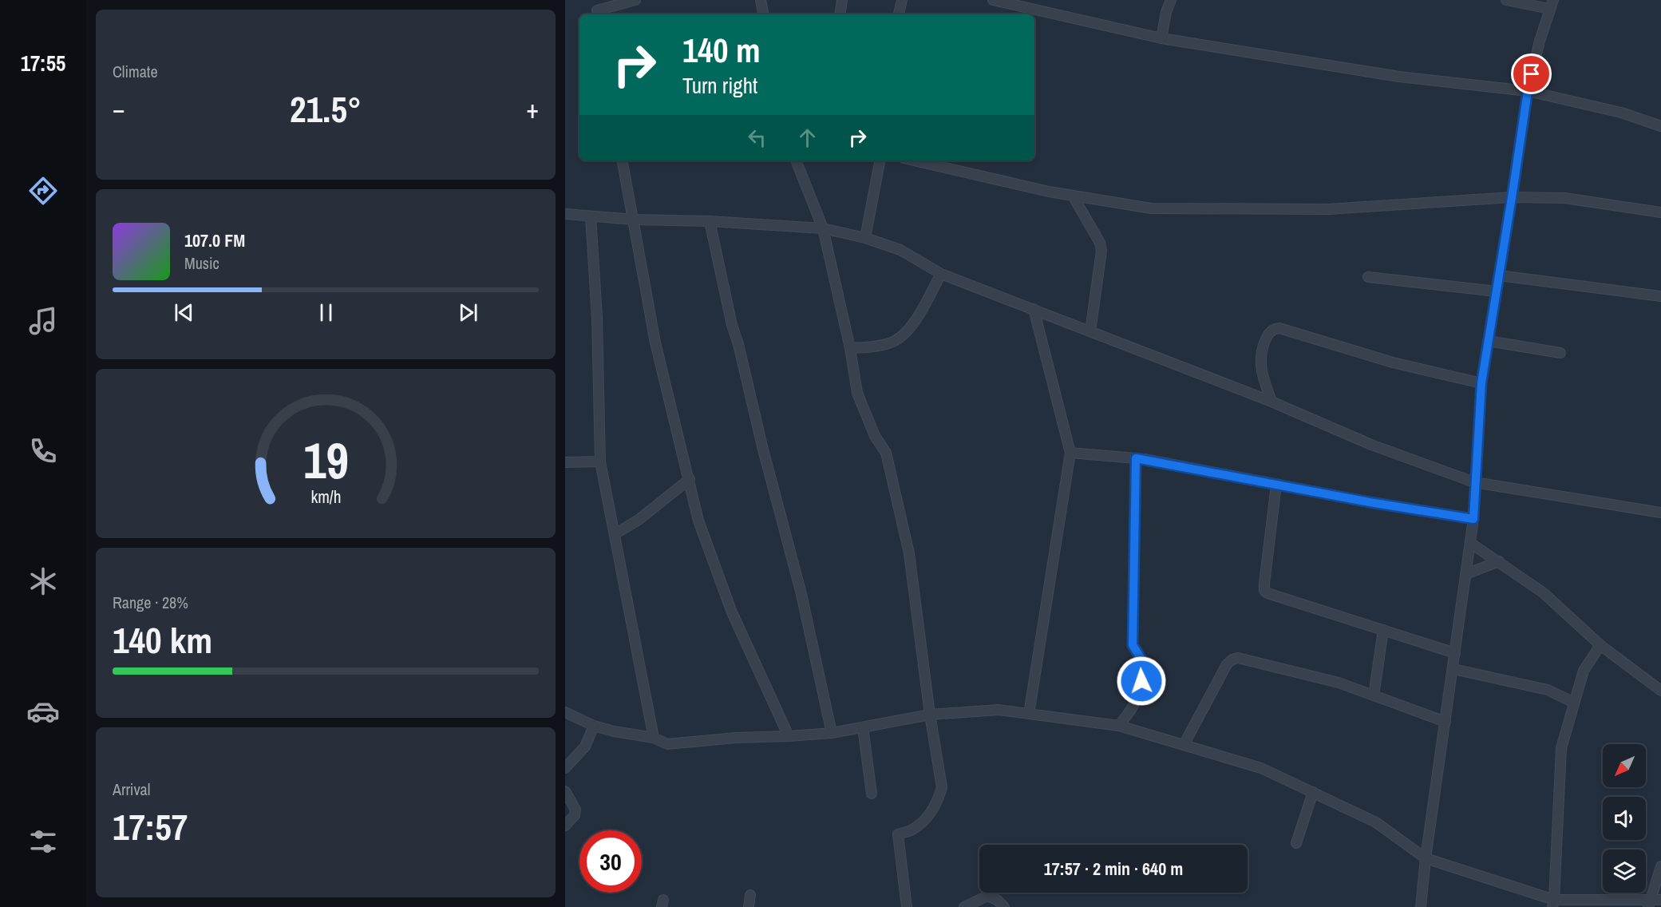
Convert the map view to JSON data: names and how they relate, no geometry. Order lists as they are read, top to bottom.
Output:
{
  "north": "bottom left",
  "page": {
    "tabs": "17:55",
    "tile": [
      "Climate",
      ["Range · 28%", "140 km"],
      ["Arrival", "17:57"]
    ],
    "turn": ["140 m", "Turn right"],
    "heat": ["−", "21.5°", "+"],
    "song": ["107.0 FM", "Music"],
    "limit": "30",
    "trip": "17:57 · 2 min · 640 m",
    "gauge": ["19", "km/h"]
  }
}
